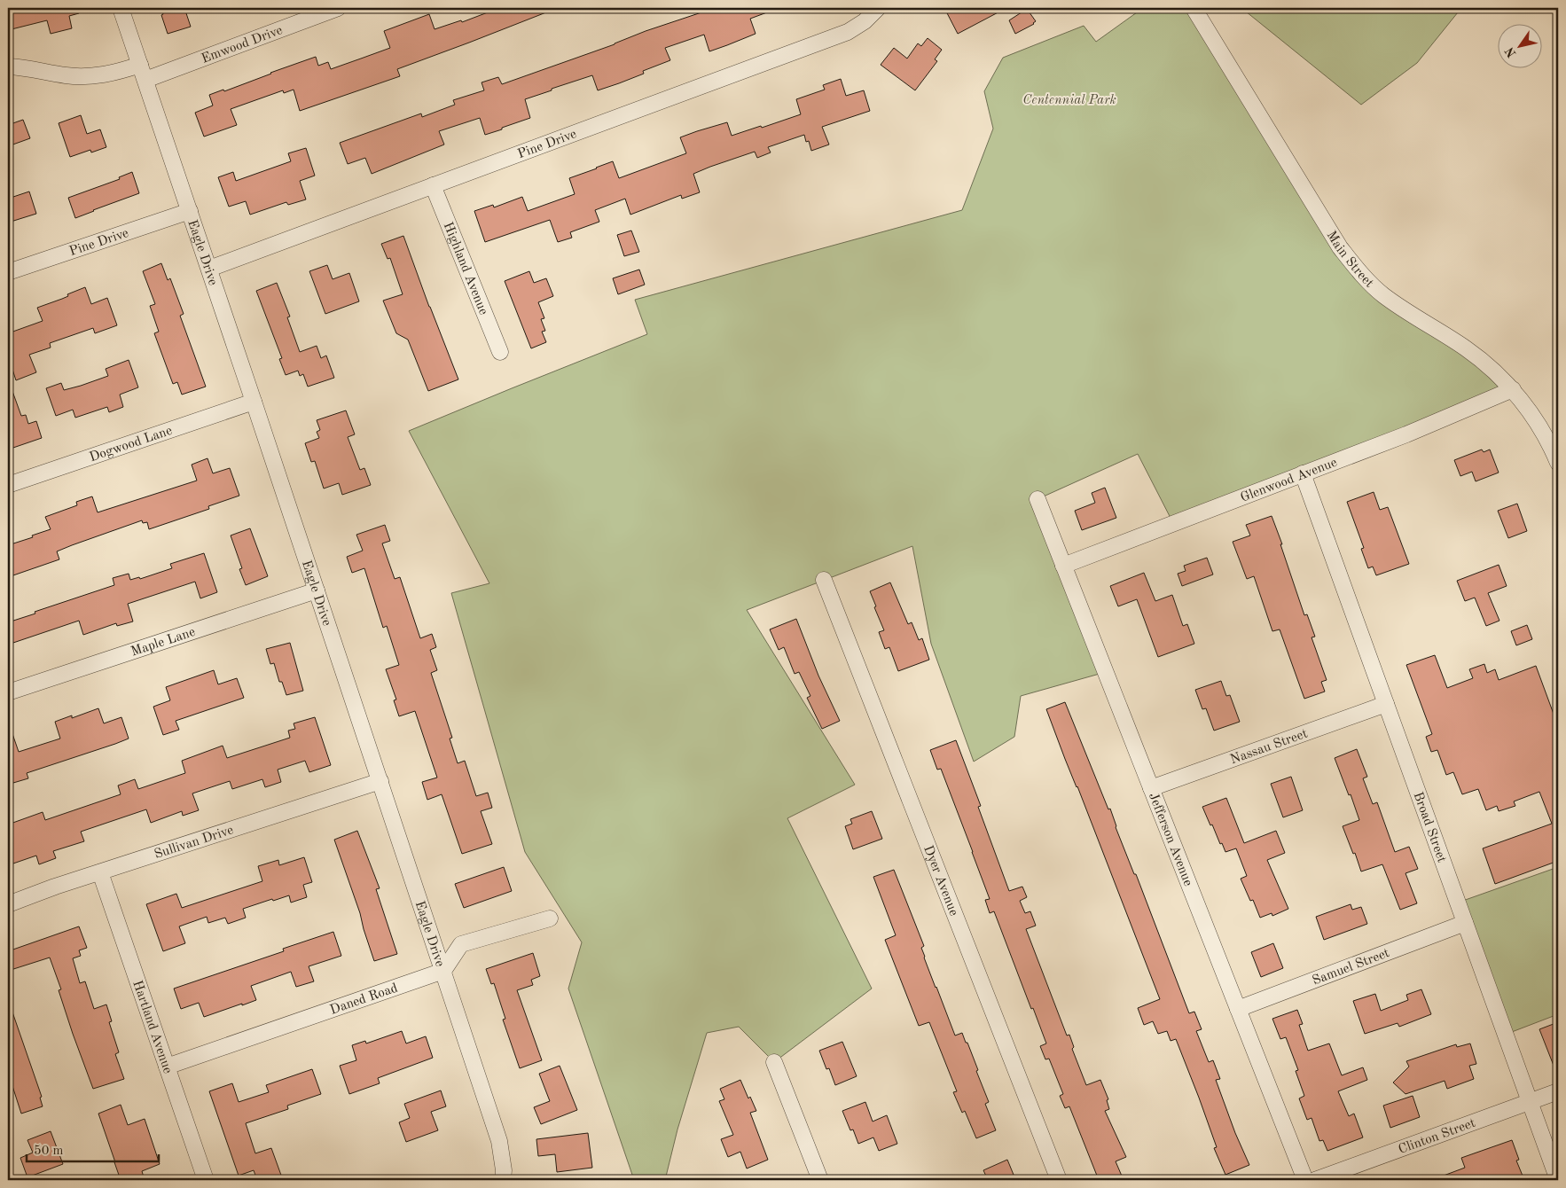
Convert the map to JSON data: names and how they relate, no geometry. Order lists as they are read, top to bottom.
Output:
{
  "streets": {
    "street": [
      "Emwood Drive",
      "Pine Drive",
      "Eagle Drive",
      "Main Street",
      "Highland Avenue",
      "Dogwood Lane",
      "Glenwood Avenue",
      "Maple Lane",
      "Nassau Street",
      "Broad Street",
      "Jefferson Avenue",
      "Sullivan Drive",
      "Dyer Avenue",
      "Samuel Street",
      "Daned Road",
      "Hartland Avenue",
      "Clinton Street"
    ]
  },
  "crossings": [
    ["Emwood Drive", "Eagle Drive"],
    ["Pine Drive", "Eagle Drive"],
    ["Pine Drive", "Highland Avenue"],
    ["Eagle Drive", "Dogwood Lane"],
    ["Eagle Drive", "Maple Lane"],
    ["Eagle Drive", "Sullivan Drive"],
    ["Eagle Drive", "Daned Road"],
    ["Main Street", "Glenwood Avenue"],
    ["Glenwood Avenue", "Broad Street"],
    ["Glenwood Avenue", "Jefferson Avenue"],
    ["Nassau Street", "Broad Street"],
    ["Nassau Street", "Jefferson Avenue"],
    ["Broad Street", "Samuel Street"],
    ["Broad Street", "Clinton Street"],
    ["Jefferson Avenue", "Samuel Street"],
    ["Sullivan Drive", "Hartland Avenue"],
    ["Daned Road", "Hartland Avenue"]
  ],
  "parks": ["Centennial Park"],
  "scale_bar": "50 m",
  "north": "bottom left"
}
